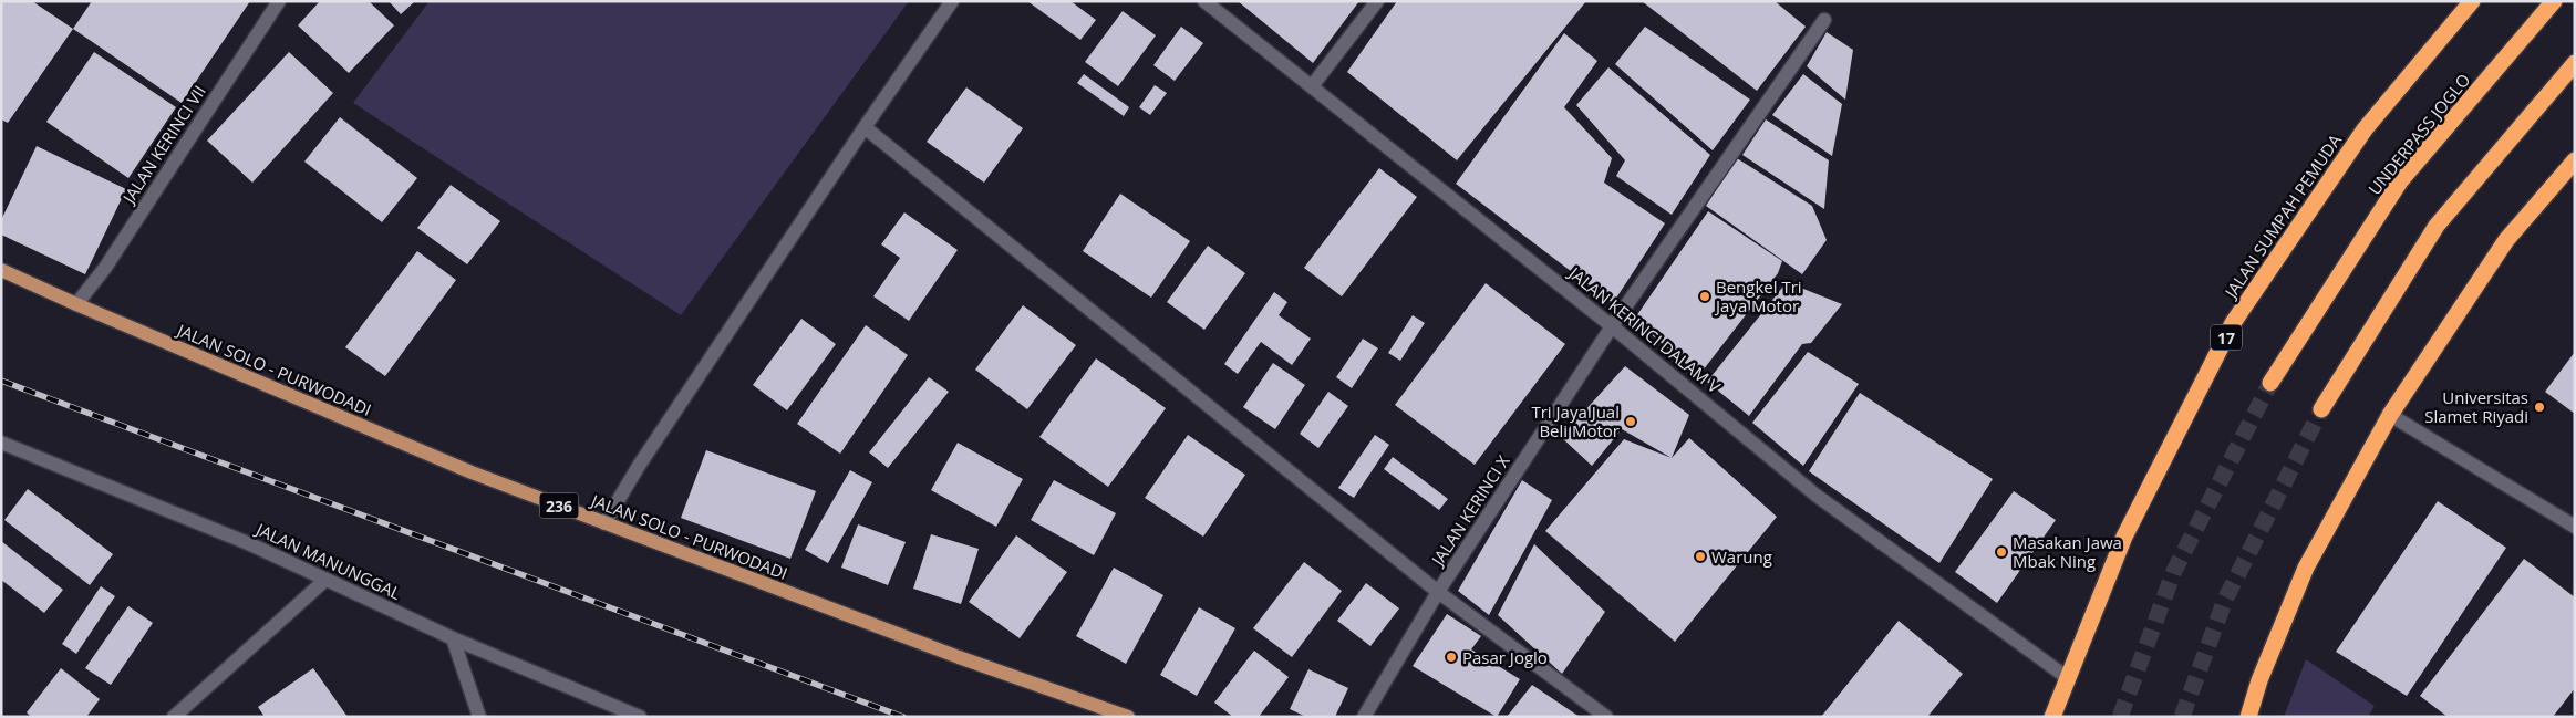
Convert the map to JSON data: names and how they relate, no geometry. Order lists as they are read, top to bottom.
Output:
{
  "streets": {
    "highway": ["UNDERPASS JOGLO", "JALAN SUMPAH PEMUDA", "17"],
    "main road": ["JALAN SOLO - PURWODADI", "236"],
    "street": [
      "JALAN KERINCI VII",
      "JALAN KERINCI DALAM V",
      "JALAN KERINCI X",
      "JALAN MANUNGGAL"
    ]
  },
  "crossings": [
    ["JALAN KERINCI VII", "JALAN SOLO - PURWODADI"],
    ["JALAN SUMPAH PEMUDA", "JALAN KERINCI DALAM V"],
    ["JALAN KERINCI DALAM V", "JALAN KERINCI X"]
  ],
  "places": [
    "Bengkel Tri Jaya Motor",
    "Universitas Slamet Riyadi",
    "Tri Jaya Jual Beli Motor",
    "Masakan Jawa Mbak Ning",
    "Warung",
    "Pasar Joglo"
  ]
}
